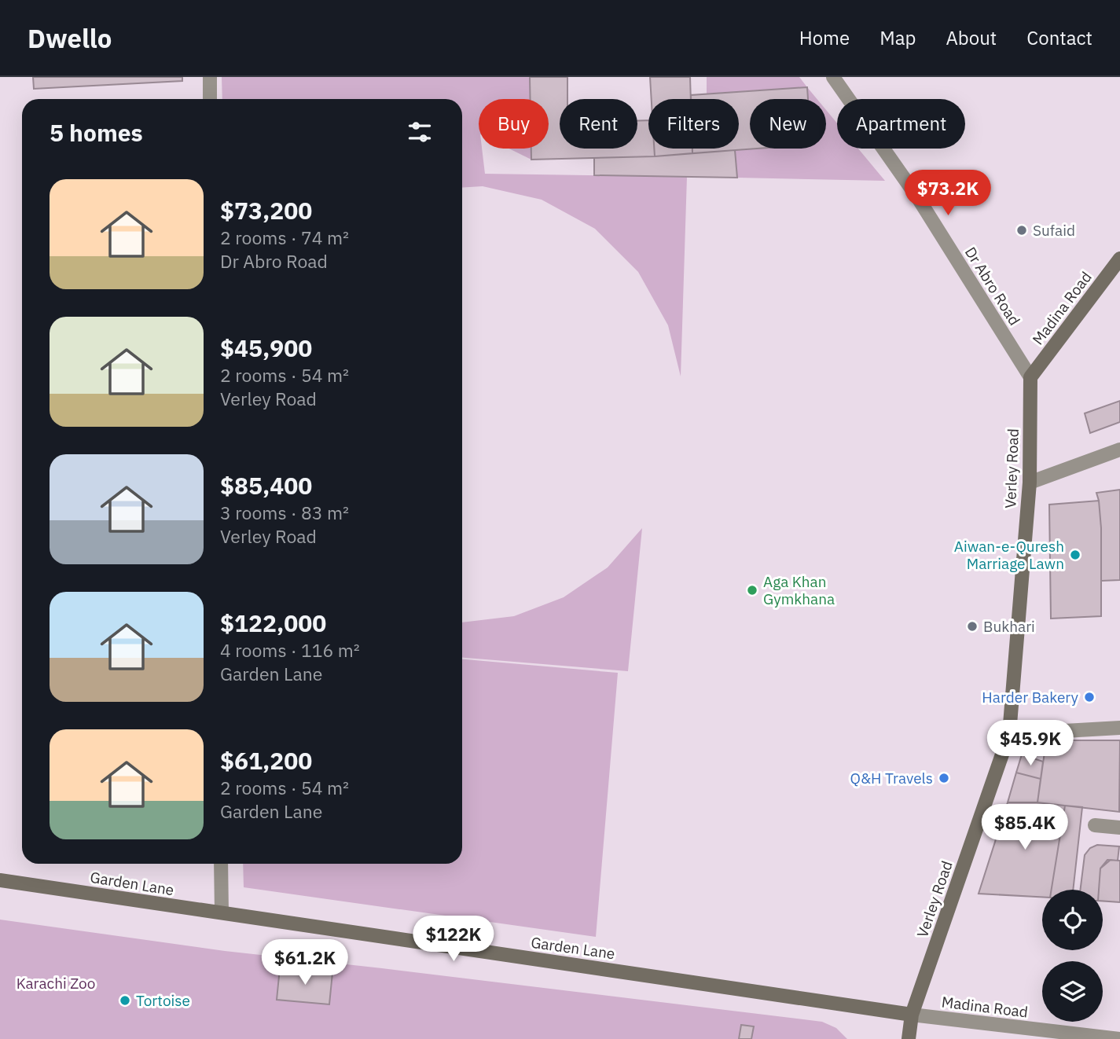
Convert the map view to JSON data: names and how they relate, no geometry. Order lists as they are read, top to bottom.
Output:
{
  "streets": {
    "main road": ["Madina Road", "Verley Road", "Garden Lane"],
    "street": ["Dr Abro Road"]
  },
  "crossings": [
    ["Dr Abro Road", "Madina Road"],
    ["Dr Abro Road", "Verley Road"],
    ["Madina Road", "Verley Road"],
    ["Madina Road", "Garden Lane"],
    ["Verley Road", "Garden Lane"]
  ],
  "parks": ["Karachi Zoo"],
  "places": [
    "Sufaid",
    "Aiwan-e-Quresh Marriage Lawn",
    "Aga Khan Gymkhana",
    "Bukhari",
    "Harder Bakery",
    "Q&H Travels",
    "Tortoise"
  ],
  "page": {
    "header": "Dwello",
    "nav": [
      "Home",
      "Map",
      "About",
      "Contact"
    ],
    "chip": [
      "Buy",
      "Rent",
      "Filters",
      "New",
      "Apartment"
    ],
    "heading": "5 homes",
    "list": [
      {
        "name": "$73,200",
        "note": "2 rooms · 74 m² · Dr Abro Road"
      },
      {
        "name": "$45,900",
        "note": "2 rooms · 54 m² · Verley Road"
      },
      {
        "name": "$85,400",
        "note": "3 rooms · 83 m² · Verley Road"
      },
      {
        "name": "$122,000",
        "note": "4 rooms · 116 m² · Garden Lane"
      },
      {
        "name": "$61,200",
        "note": "2 rooms · 54 m² · Garden Lane"
      }
    ],
    "price": [
      "$73.2K",
      "$45.9K",
      "$85.4K",
      "$122K",
      "$61.2K"
    ]
  }
}
